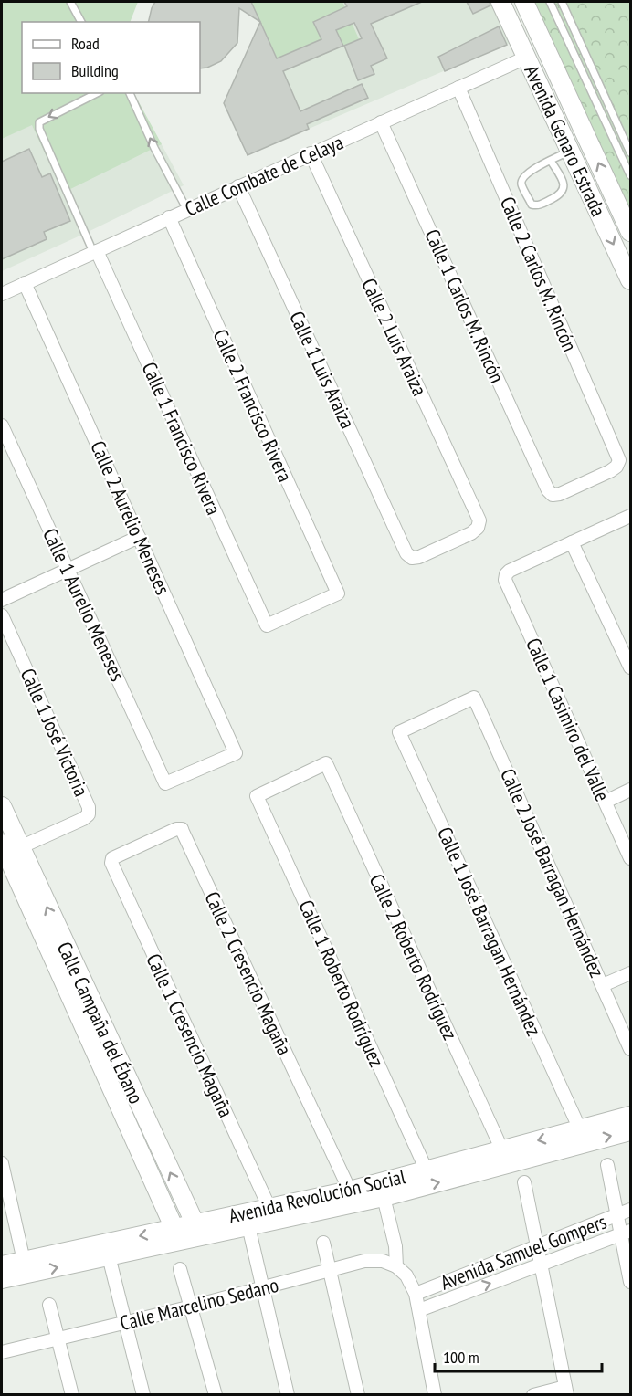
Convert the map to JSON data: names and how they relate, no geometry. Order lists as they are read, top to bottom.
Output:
{
  "streets": {
    "street": [
      "Avenida Genaro Estrada",
      "Calle Combate de Celaya",
      "Calle 2 Carlos M. Rincón",
      "Calle 1 Carlos M. Rincón",
      "Calle 2 Luis Araiza",
      "Calle 1 Luis Araiza",
      "Calle 2 Francisco Rivera",
      "Calle 1 Francisco Rivera",
      "Calle 2 Aurelio Meneses",
      "Calle 1 Aurelio Meneses",
      "Calle 1 Casimiro del Valle",
      "Calle 1 José Victoria",
      "Calle 2 José Barragan Hernández",
      "Calle 1 José Barragan Hernández",
      "Calle 2 Roberto Rodríguez",
      "Calle 2 Cresencio Magaña",
      "Calle 1 Roberto Rodríguez",
      "Calle Campaña del Ébano",
      "Calle 1 Cresencio Magaña",
      "Avenida Revolución Social",
      "Avenida Samuel Gompers",
      "Calle Marcelino Sedano"
    ]
  },
  "crossings": [
    ["Avenida Genaro Estrada", "Calle Combate de Celaya"],
    ["Calle Combate de Celaya", "Calle 2 Carlos M. Rincón"],
    ["Calle Combate de Celaya", "Calle 1 Carlos M. Rincón"],
    ["Calle Combate de Celaya", "Calle 2 Luis Araiza"],
    ["Calle Combate de Celaya", "Calle 1 Luis Araiza"],
    ["Calle Combate de Celaya", "Calle 2 Francisco Rivera"],
    ["Calle Combate de Celaya", "Calle 1 Francisco Rivera"],
    ["Calle Combate de Celaya", "Calle 2 Aurelio Meneses"],
    ["Calle 2 Carlos M. Rincón", "Calle 1 Carlos M. Rincón"],
    ["Calle 2 Luis Araiza", "Calle 1 Luis Araiza"],
    ["Calle 2 Francisco Rivera", "Calle 1 Francisco Rivera"],
    ["Calle 2 Aurelio Meneses", "Calle 1 Aurelio Meneses"],
    ["Calle 1 José Victoria", "Calle Campaña del Ébano"],
    ["Calle 2 José Barragan Hernández", "Calle 1 José Barragan Hernández"],
    ["Calle 1 José Barragan Hernández", "Avenida Revolución Social"],
    ["Calle 2 Roberto Rodríguez", "Calle 1 Roberto Rodríguez"],
    ["Calle 2 Roberto Rodríguez", "Avenida Revolución Social"],
    ["Calle 2 Cresencio Magaña", "Calle 1 Cresencio Magaña"],
    ["Calle 2 Cresencio Magaña", "Avenida Revolución Social"],
    ["Calle 1 Roberto Rodríguez", "Avenida Revolución Social"],
    ["Calle Campaña del Ébano", "Avenida Revolución Social"],
    ["Calle 1 Cresencio Magaña", "Avenida Revolución Social"]
  ],
  "legend": ["Road", "Building"],
  "scale_bar": "100 m"
}
